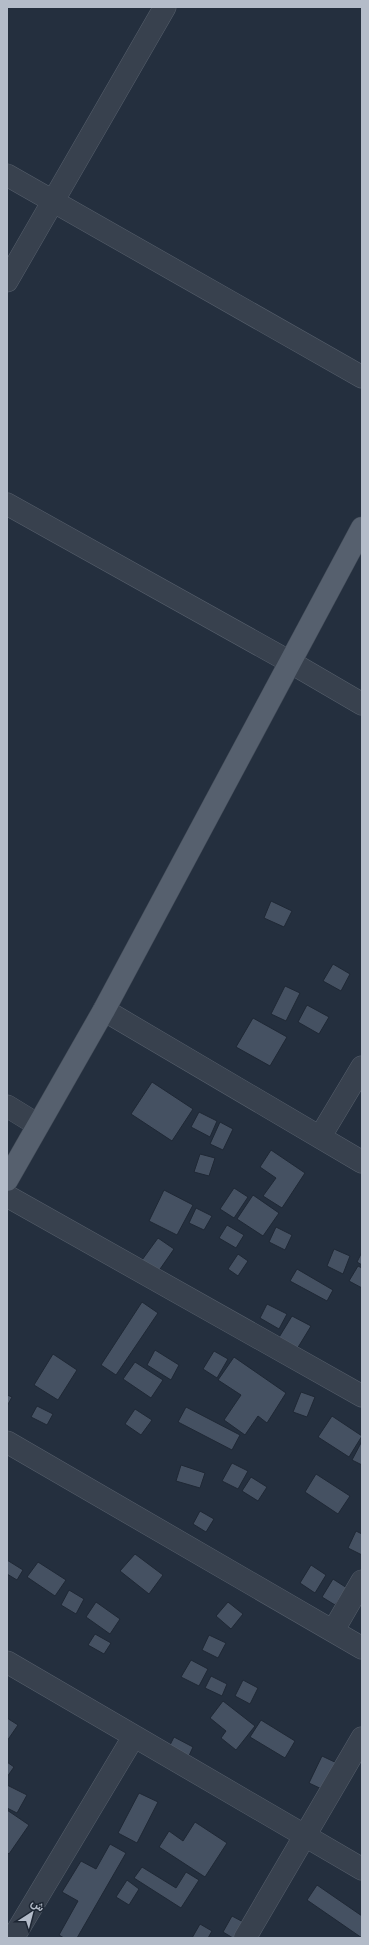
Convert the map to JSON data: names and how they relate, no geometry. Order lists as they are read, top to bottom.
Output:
{
  "north": "top right"
}
